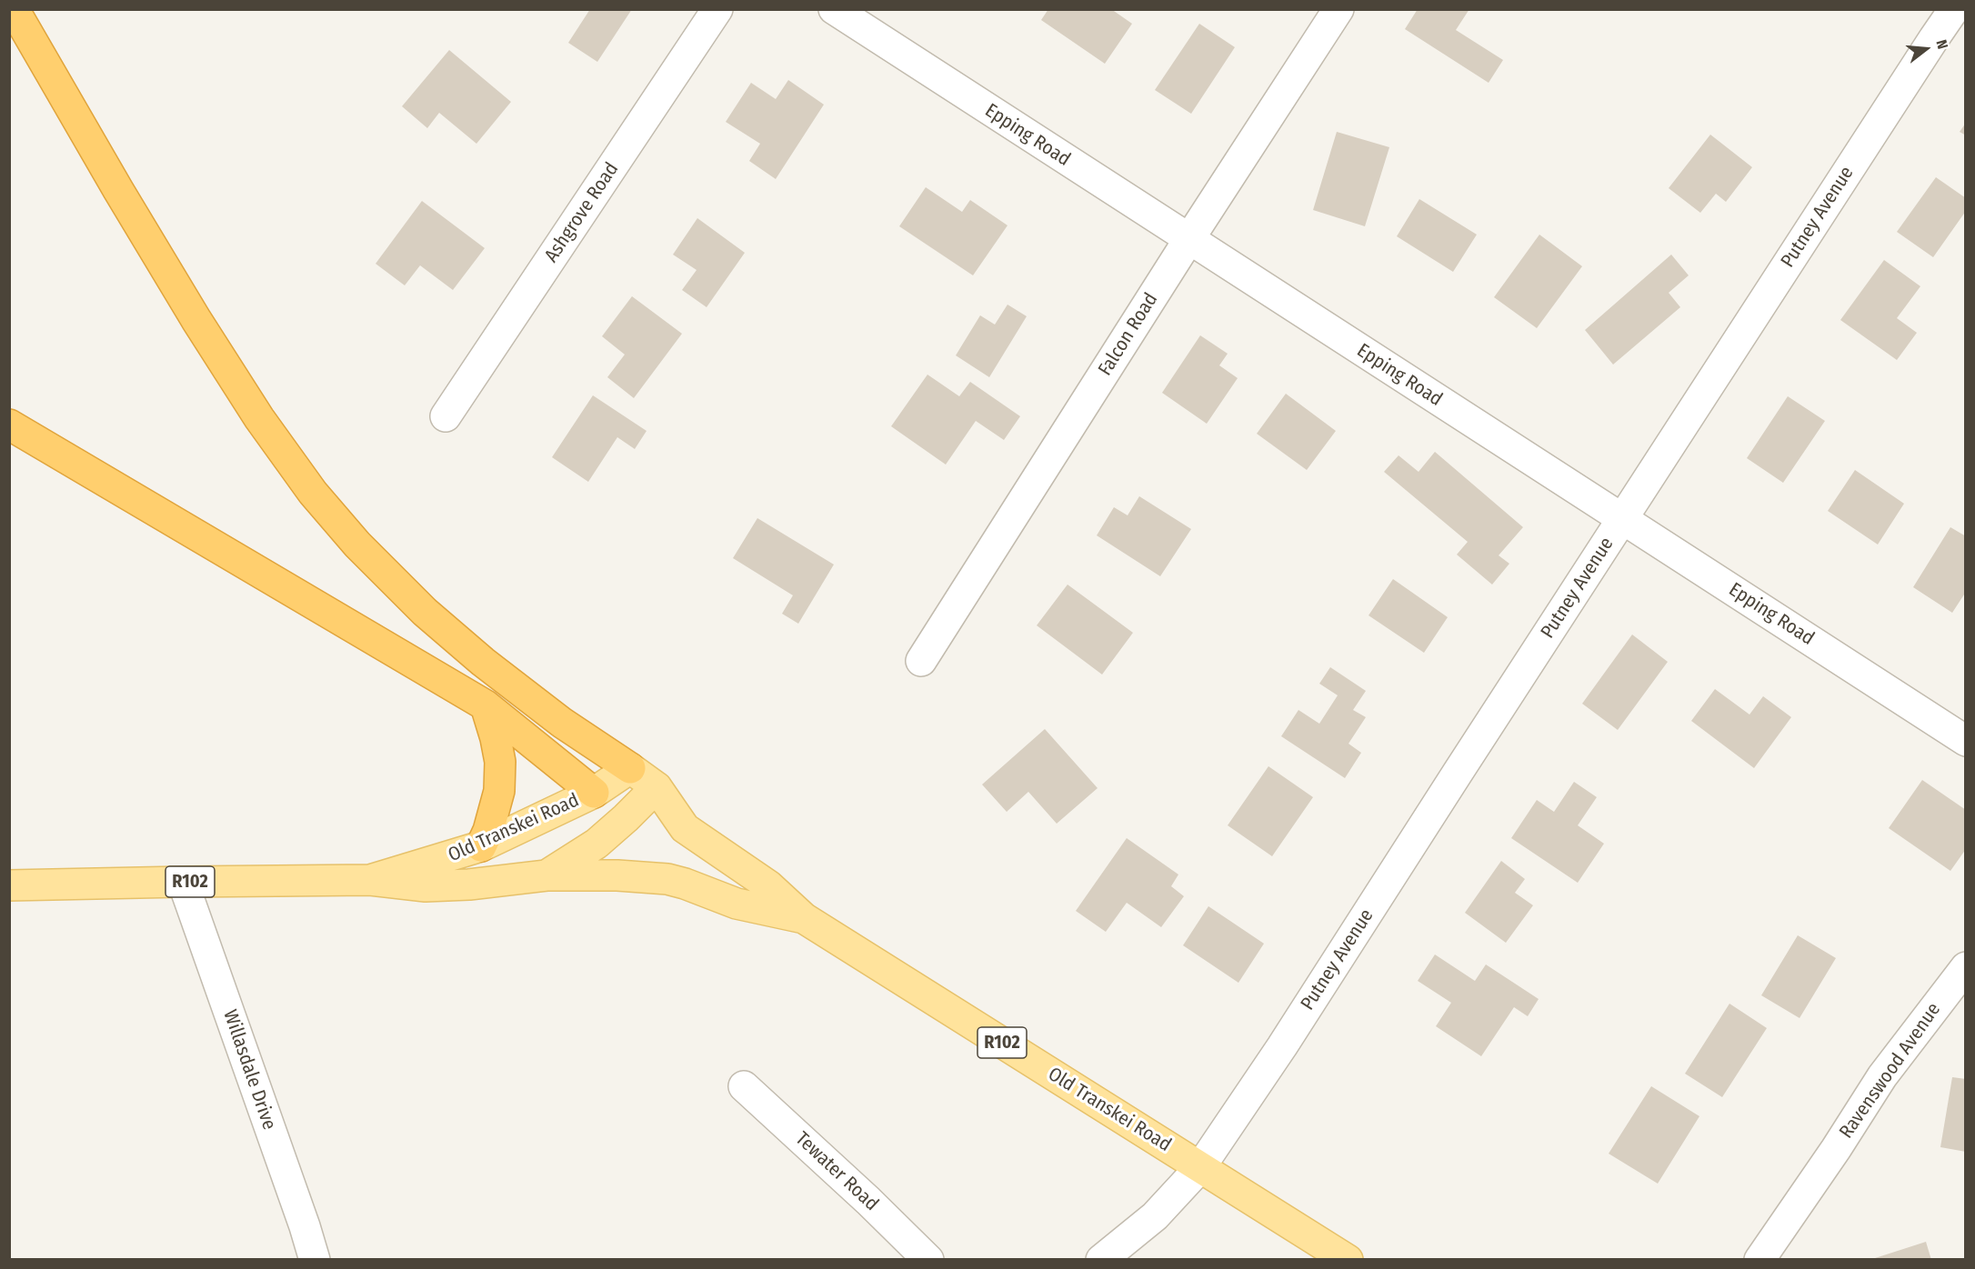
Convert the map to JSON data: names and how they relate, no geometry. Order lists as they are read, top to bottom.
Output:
{
  "streets": {
    "main road": ["Old Transkei Road", "R102"],
    "street": [
      "Epping Road",
      "Ashgrove Road",
      "Putney Avenue",
      "Falcon Road",
      "Willasdale Drive",
      "Ravenswood Avenue",
      "Tewater Road"
    ]
  },
  "crossings": [
    ["Epping Road", "Putney Avenue"],
    ["Epping Road", "Falcon Road"],
    ["Putney Avenue", "Old Transkei Road"],
    ["Old Transkei Road", "Willasdale Drive"]
  ],
  "north": "right"
}
